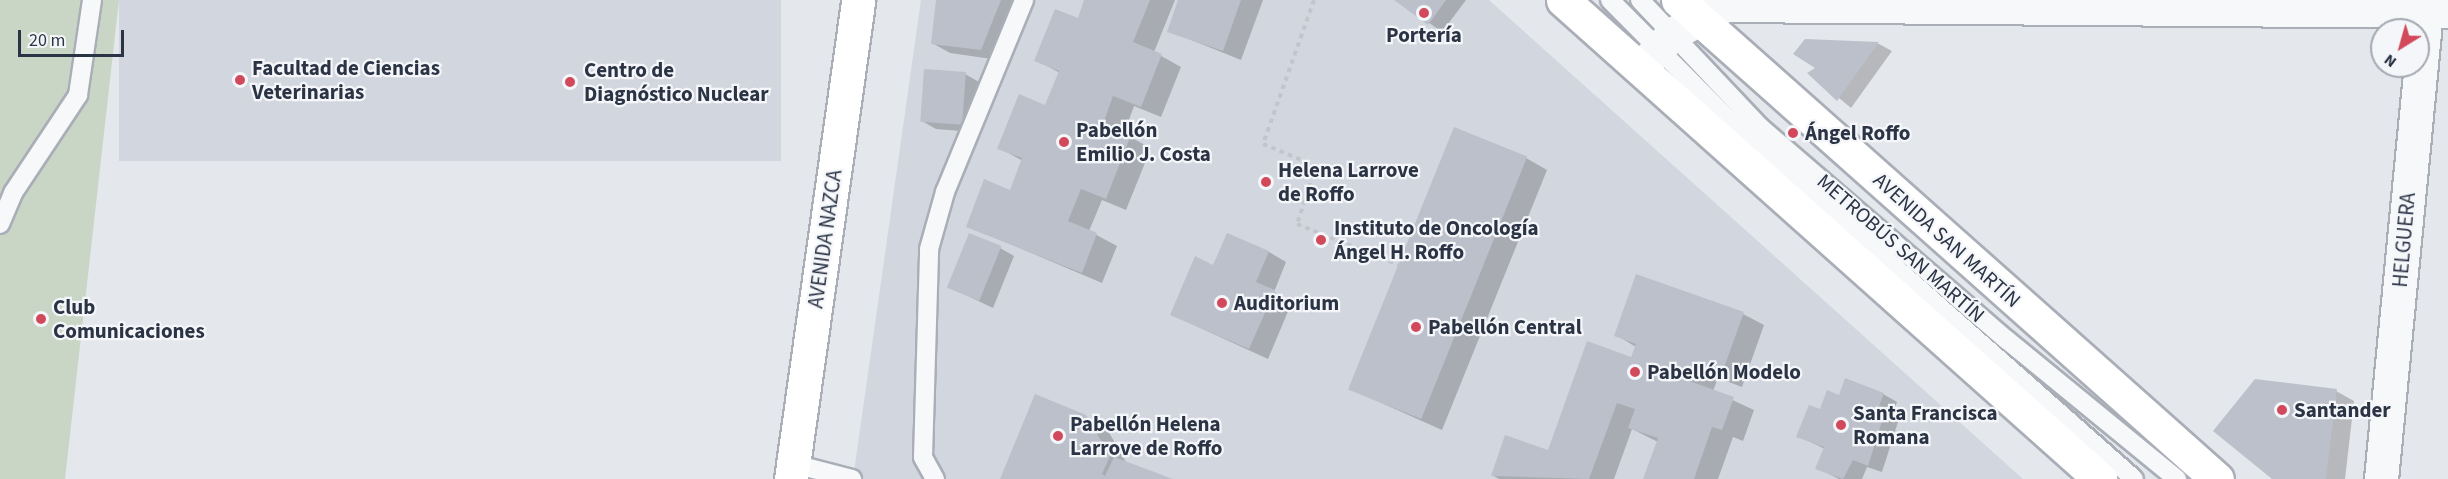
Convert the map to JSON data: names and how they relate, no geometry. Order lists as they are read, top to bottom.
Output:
{
  "streets": {
    "main road": ["AVENIDA NAZCA", "AVENIDA SAN MARTÍN"],
    "street": ["HELGUERA"],
    "lane": ["METROBÚS SAN MARTÍN"]
  },
  "crossings": [
    ["AVENIDA SAN MARTÍN", "METROBÚS SAN MARTÍN"]
  ],
  "places": [
    "Portería",
    "Facultad de Ciencias Veterinarias",
    "Centro de Diagnóstico Nuclear",
    "Ángel Roffo",
    "Pabellón Emilio J. Costa",
    "Helena Larrove de Roffo",
    "Instituto de Oncología Ángel H. Roffo",
    "Auditorium",
    "Club Comunicaciones",
    "Pabellón Central",
    "Pabellón Modelo",
    "Santander",
    "Santa Francisca Romana",
    "Pabellón Helena Larrove de Roffo"
  ],
  "scale_bar": "20 m",
  "north": "bottom left"
}
